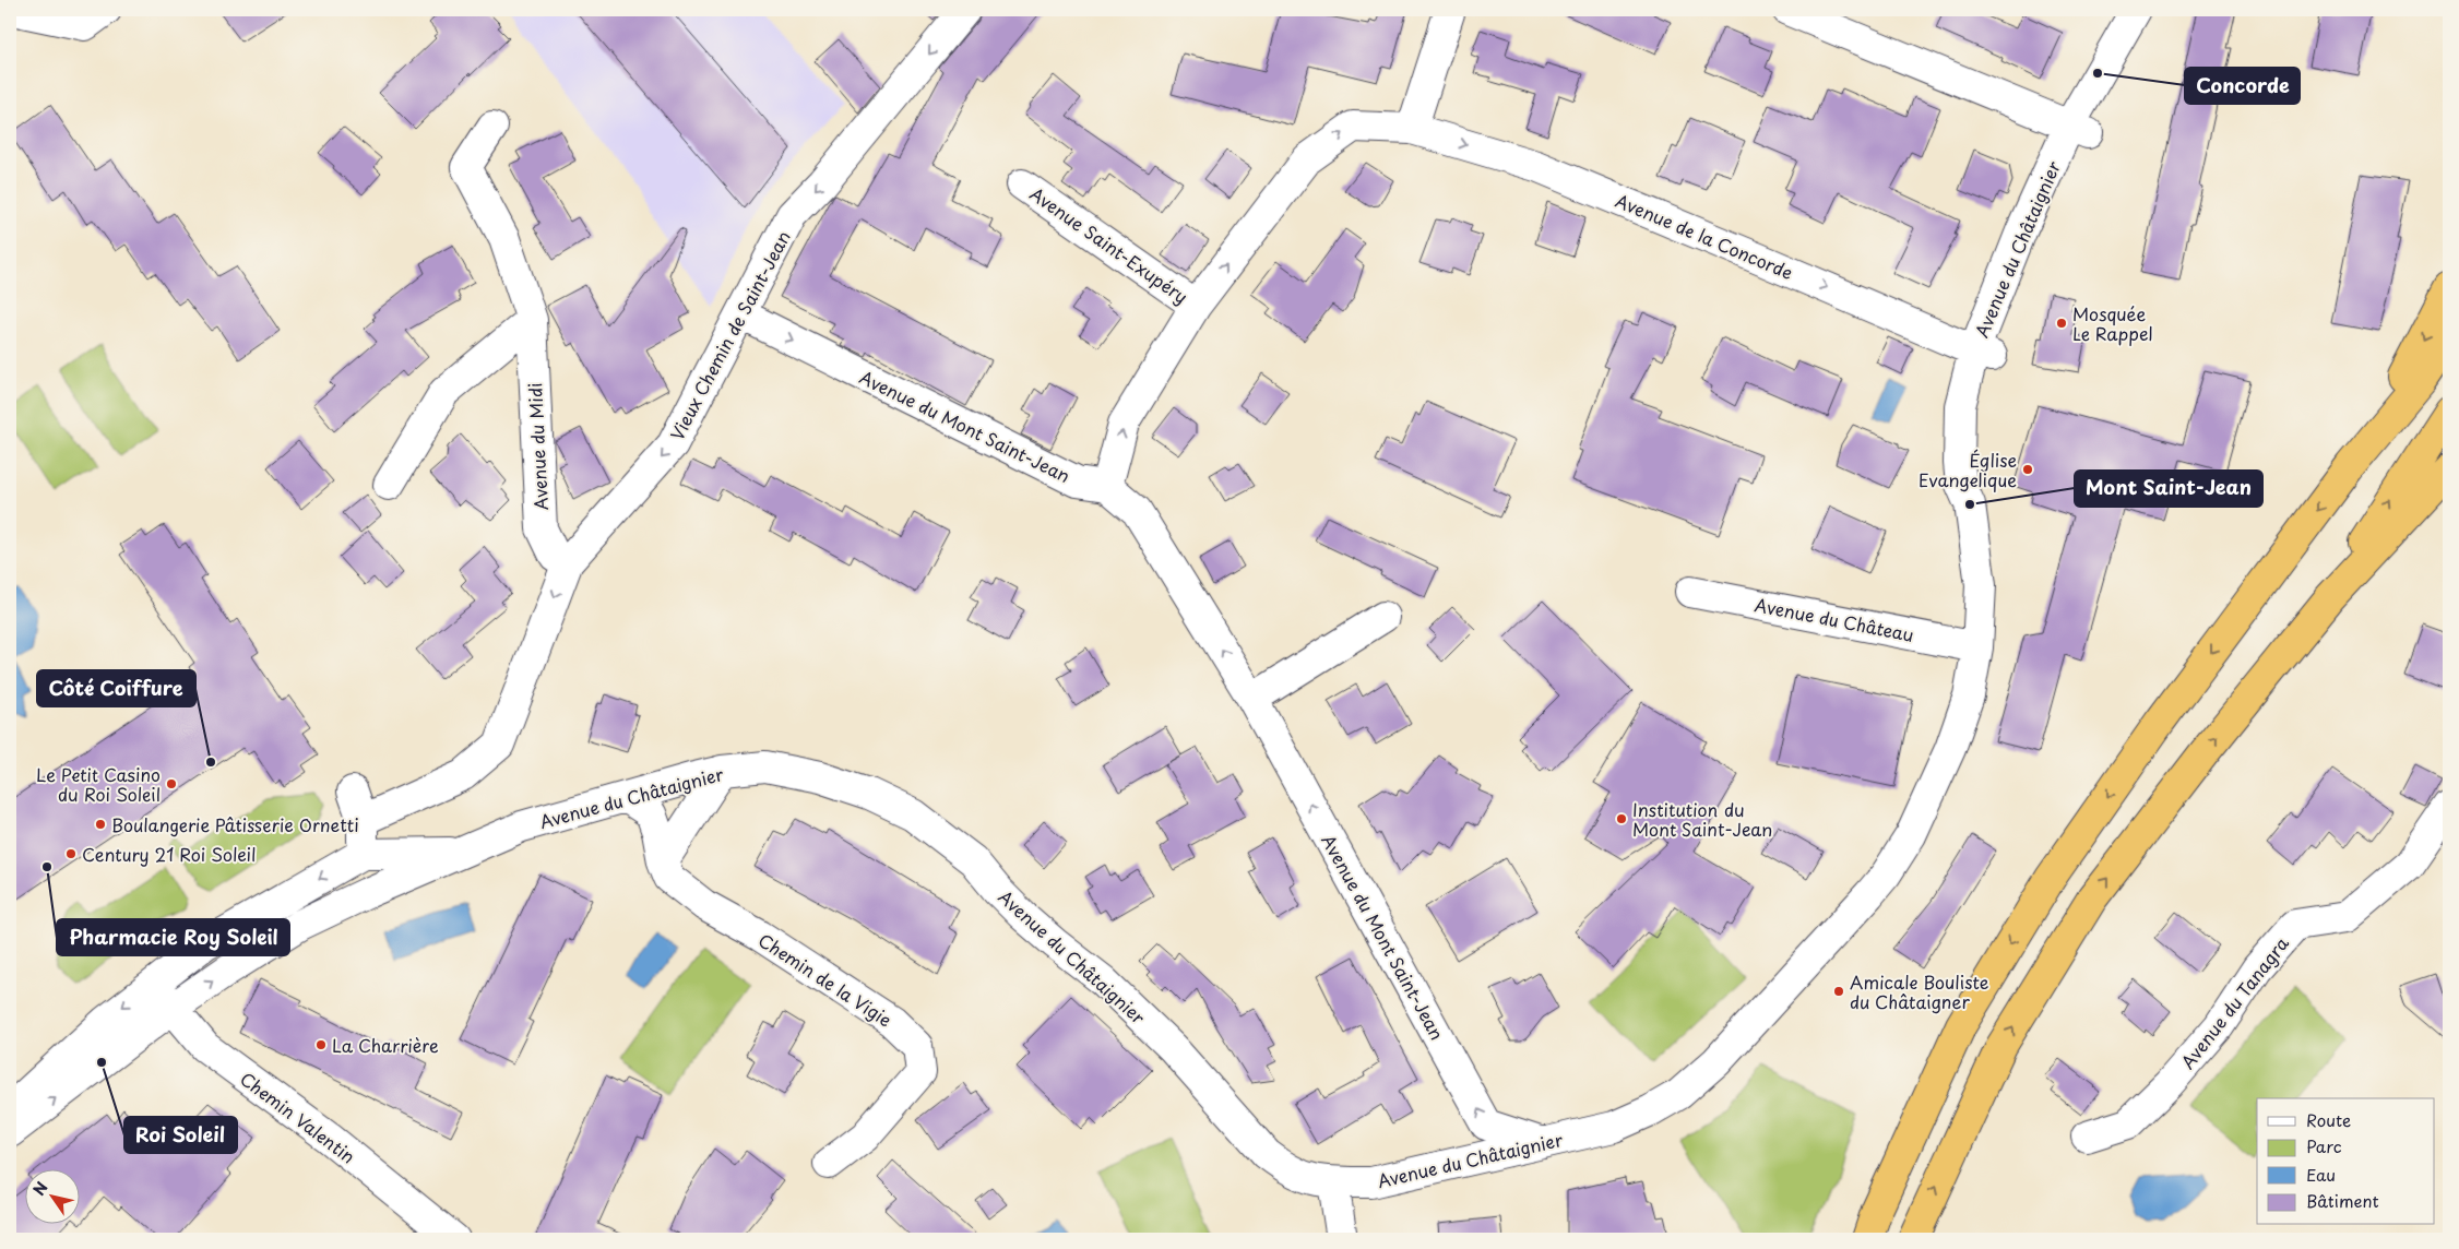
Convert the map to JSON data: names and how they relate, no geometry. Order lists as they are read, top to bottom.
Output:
{
  "streets": {
    "street": [
      "Avenue de la Concorde",
      "Avenue Saint-Exupéry",
      "Avenue du Châtaignier",
      "Vieux Chemin de Saint-Jean",
      "Avenue du Mont Saint-Jean",
      "Avenue du Midi",
      "Avenue du Château",
      "Chemin de la Vigie",
      "Avenue du Tanagra",
      "Chemin Valentin"
    ]
  },
  "crossings": [
    ["Avenue de la Concorde", "Avenue Saint-Exupéry"],
    ["Avenue de la Concorde", "Avenue du Châtaignier"],
    ["Avenue Saint-Exupéry", "Avenue du Mont Saint-Jean"],
    ["Avenue du Châtaignier", "Avenue du Mont Saint-Jean"],
    ["Avenue du Châtaignier", "Avenue du Château"],
    ["Avenue du Châtaignier", "Chemin de la Vigie"],
    ["Vieux Chemin de Saint-Jean", "Avenue du Mont Saint-Jean"],
    ["Vieux Chemin de Saint-Jean", "Avenue du Midi"]
  ],
  "one_way": ["Avenue Saint-Exupéry", "Vieux Chemin de Saint-Jean"],
  "places": [
    "Concorde",
    "Mosquée Le Rappel",
    "Église Evangelique",
    "Mont Saint-Jean",
    "Côté Coiffure",
    "Le Petit Casino du Roi Soleil",
    "Institution du Mont Saint-Jean",
    "Boulangerie Pâtisserie Ornetti",
    "Century 21 Roi Soleil",
    "Pharmacie Roy Soleil",
    "Amicale Bouliste du Châtaigner",
    "La Charrière",
    "Roi Soleil"
  ],
  "legend": [
    "Route",
    "Parc",
    "Eau",
    "Bâtiment"
  ],
  "north": "top left"
}
